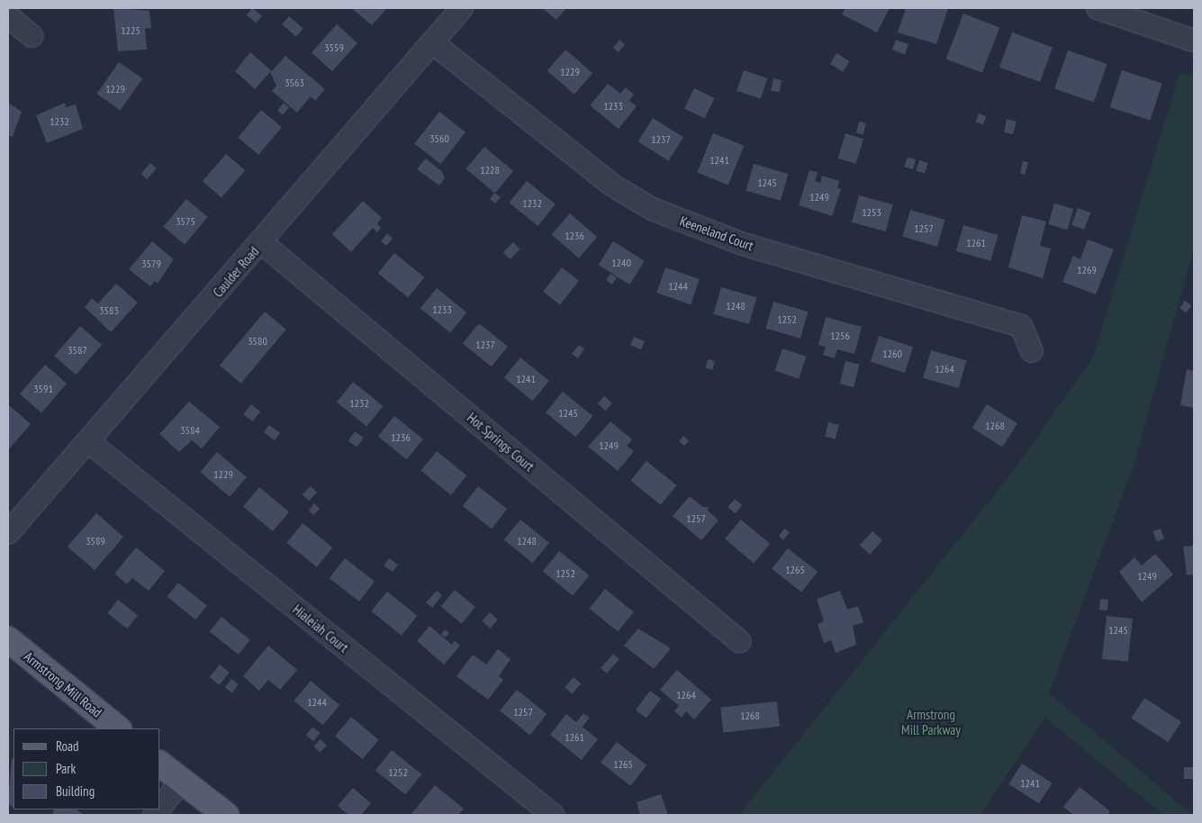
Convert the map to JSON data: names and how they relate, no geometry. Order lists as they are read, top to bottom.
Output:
{
  "streets": {
    "main road": ["Armstrong Mill Road"],
    "street": [
      "Keeneland Court",
      "Caulder Road",
      "Hot Springs Court",
      "Hialeiah Court"
    ]
  },
  "crossings": [
    ["Keeneland Court", "Caulder Road"],
    ["Caulder Road", "Hot Springs Court"],
    ["Caulder Road", "Hialeiah Court"]
  ],
  "parks": ["Armstrong Mill Parkway"],
  "house_numbers": [
    "1225",
    "3559",
    "1229",
    "3563",
    "1229",
    "1233",
    "1232",
    "3560",
    "1237",
    "1241",
    "1228",
    "1245",
    "1249",
    "1232",
    "1253",
    "3575",
    "1257",
    "1236",
    "1261",
    "1240",
    "3579",
    "1269",
    "1244",
    "1248",
    "1233",
    "3583",
    "1252",
    "1256",
    "3580",
    "1237",
    "3587",
    "1260",
    "1264",
    "1241",
    "3591",
    "1232",
    "1245",
    "1268",
    "3584",
    "1236",
    "1249",
    "1229",
    "1257",
    "3589",
    "1248",
    "1265",
    "1252",
    "1249",
    "1245",
    "1264",
    "1244",
    "1257",
    "1268",
    "1261",
    "1265",
    "1252",
    "1241"
  ],
  "legend": ["Road", "Park", "Building"]
}
